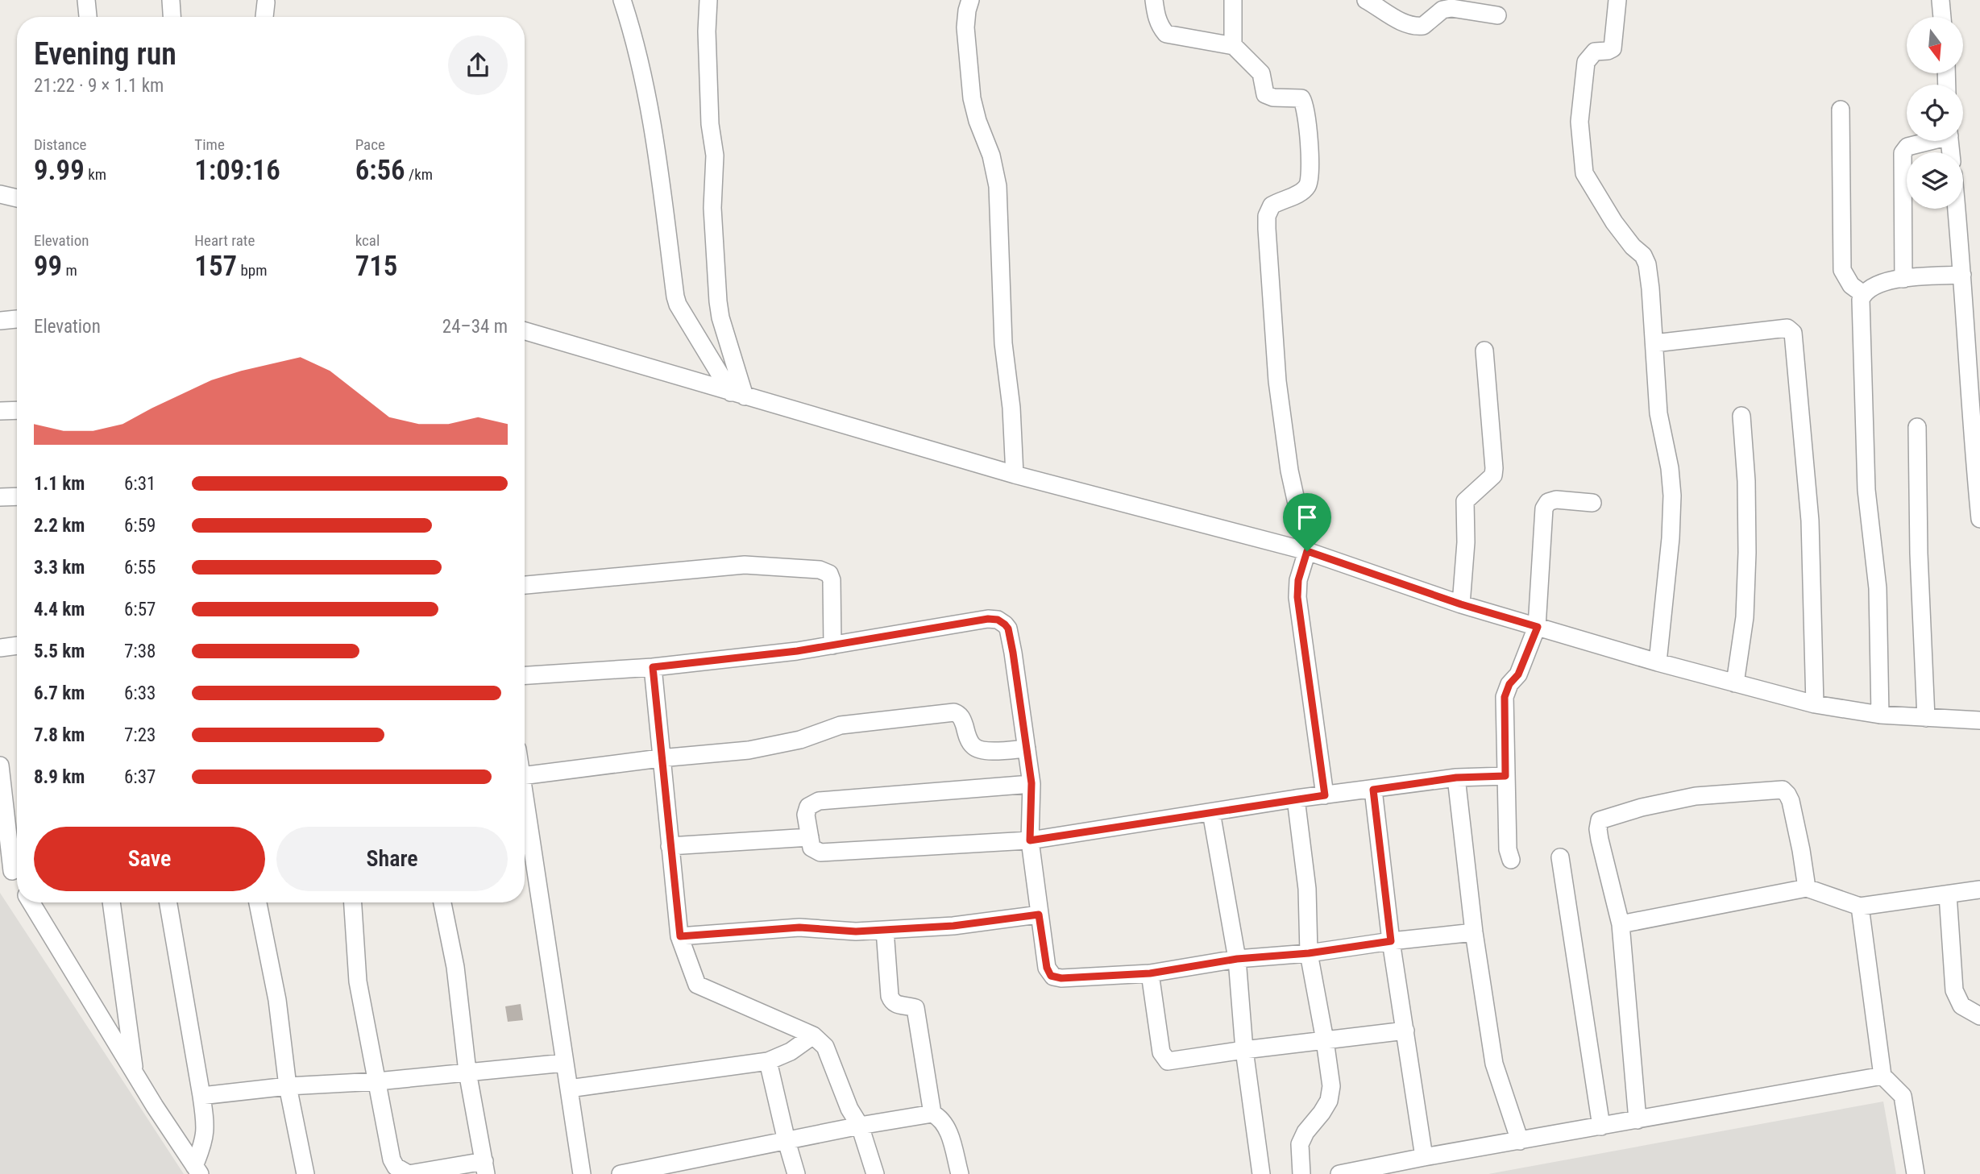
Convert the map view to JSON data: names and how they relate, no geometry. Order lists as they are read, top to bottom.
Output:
{
  "north": "bottom",
  "page": {
    "heading": ["Evening run", "21:22 · 9 × 1.1 km"],
    "stats": [
      ["Distance", "9.99 km"],
      ["Time", "1:09:16"],
      ["Pace", "6:56 /km"],
      ["Elevation", "99 m"],
      ["Heart rate", "157 bpm"],
      ["kcal", "715"]
    ],
    "chart": ["Elevation", "24–34 m"],
    "list": [
      {
        "name": "1.1 km",
        "note": "6:31"
      },
      {
        "name": "2.2 km",
        "note": "6:59"
      },
      {
        "name": "3.3 km",
        "note": "6:55"
      },
      {
        "name": "4.4 km",
        "note": "6:57"
      },
      {
        "name": "5.5 km",
        "note": "7:38"
      },
      {
        "name": "6.7 km",
        "note": "6:33"
      },
      {
        "name": "7.8 km",
        "note": "7:23"
      },
      {
        "name": "8.9 km",
        "note": "6:37"
      }
    ],
    "buttons": ["Save", "Share"]
  }
}
